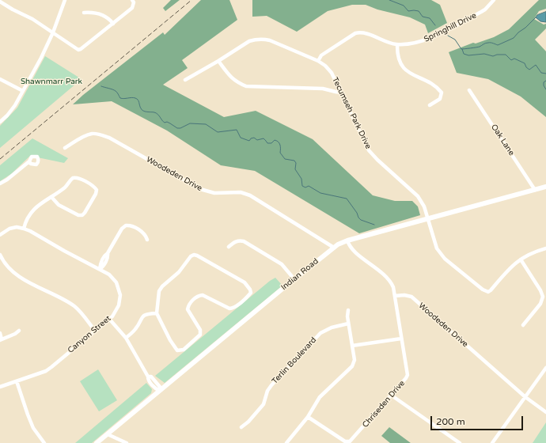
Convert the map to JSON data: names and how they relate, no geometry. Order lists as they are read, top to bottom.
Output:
{
  "streets": {
    "street": [
      "Springhill Drive",
      "Tecumseh Park Drive",
      "Oak Lane",
      "Woodeden Drive",
      "Indian Road",
      "Canyon Street",
      "Terlin Boulevard",
      "Chriseden Drive"
    ]
  },
  "crossings": [
    ["Springhill Drive", "Tecumseh Park Drive"],
    ["Tecumseh Park Drive", "Indian Road"],
    ["Oak Lane", "Indian Road"],
    ["Woodeden Drive", "Indian Road"],
    ["Woodeden Drive", "Chriseden Drive"]
  ],
  "parks": ["Shawnmarr Park"],
  "scale_bar": "200 m"
}
